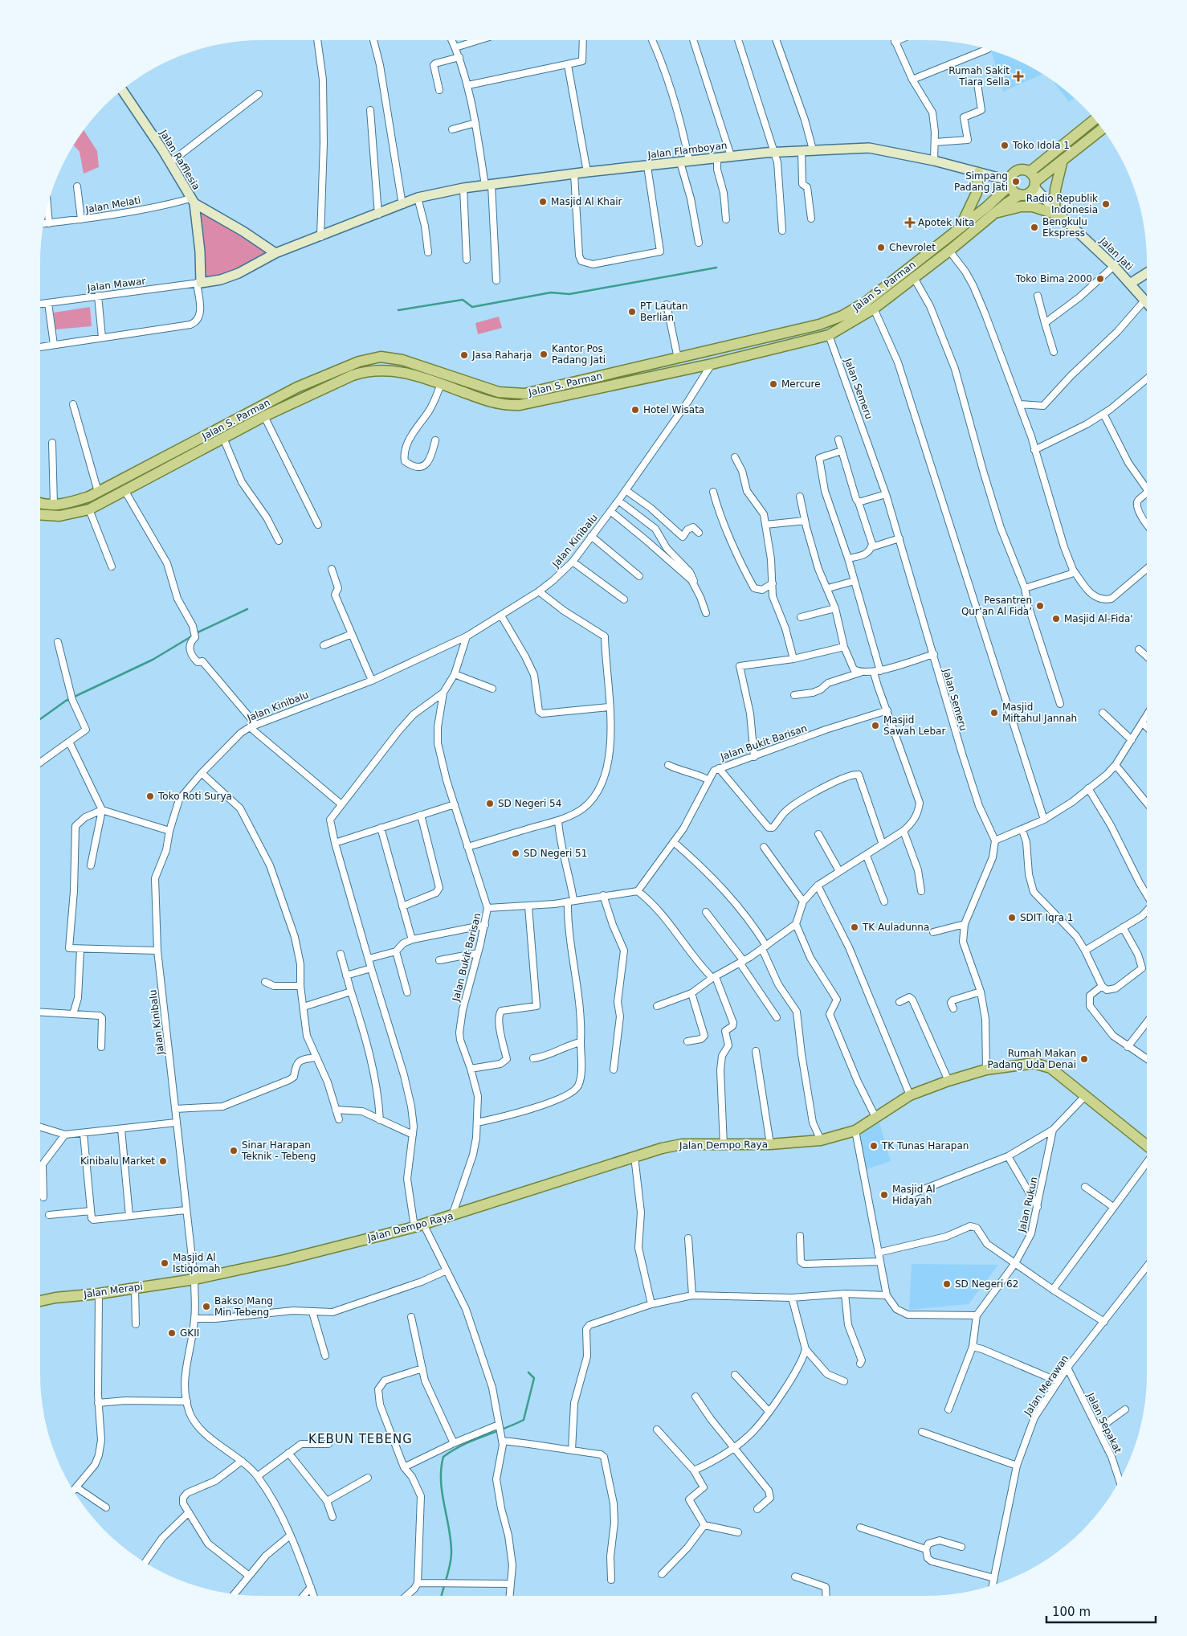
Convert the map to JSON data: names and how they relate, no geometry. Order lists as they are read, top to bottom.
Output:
{
  "streets": {
    "main road": ["Jalan S. Parman", "Jalan Dempo Raya", "Jalan Merapi"],
    "street": [
      "Jalan Flamboyan",
      "Jalan Rafflesia",
      "Jalan Melati",
      "Jalan Jati",
      "Jalan Mawar",
      "Jalan Semeru",
      "Jalan Kinibalu",
      "Jalan Bukit Barisan",
      "Jalan Rukun",
      "Jalan Merawan",
      "Jalan Sepakat"
    ]
  },
  "crossings": [
    ["Jalan Flamboyan", "Jalan Rafflesia"],
    ["Jalan Flamboyan", "Jalan Jati"],
    ["Jalan Flamboyan", "Jalan Mawar"],
    ["Jalan Flamboyan", "Jalan S. Parman"],
    ["Jalan Rafflesia", "Jalan Melati"],
    ["Jalan Rafflesia", "Jalan Mawar"],
    ["Jalan Jati", "Jalan S. Parman"],
    ["Jalan S. Parman", "Jalan Semeru"],
    ["Jalan S. Parman", "Jalan Kinibalu"],
    ["Jalan Kinibalu", "Jalan Bukit Barisan"],
    ["Jalan Kinibalu", "Jalan Dempo Raya"],
    ["Jalan Kinibalu", "Jalan Merapi"],
    ["Jalan Bukit Barisan", "Jalan Dempo Raya"],
    ["Jalan Dempo Raya", "Jalan Merapi"],
    ["Jalan Merawan", "Jalan Sepakat"]
  ],
  "districts": ["KEBUN TEBENG"],
  "places": {
    "health": ["Rumah Sakit Tiara Sella", "Apotek Nita"],
    "other": [
      "Toko Idola 1",
      "Simpang Padang Jati",
      "Masjid Al Khair",
      "Radio Republik Indonesia",
      "Bengkulu Ekspress",
      "Chevrolet",
      "Toko Bima 2000",
      "PT Lautan Berlian",
      "Kantor Pos Padang Jati",
      "Jasa Raharja",
      "Mercure",
      "Hotel Wisata",
      "Pesantren Qur’an Al Fida’",
      "Masjid Al-Fida'",
      "Masjid Miftahul Jannah",
      "Masjid Sawah Lebar",
      "Toko Roti Surya",
      "SD Negeri 54",
      "SD Negeri 51",
      "SDIT Iqra 1",
      "TK Auladunna",
      "Rumah Makan Padang Uda Denai",
      "TK Tunas Harapan",
      "Sinar Harapan Teknik - Tebeng",
      "Kinibalu Market",
      "Masjid Al Hidayah",
      "Masjid Al Istiqomah",
      "SD Negeri 62",
      "Bakso Mang Min Tebeng",
      "GKII"
    ]
  },
  "scale_bar": "100 m"
}
